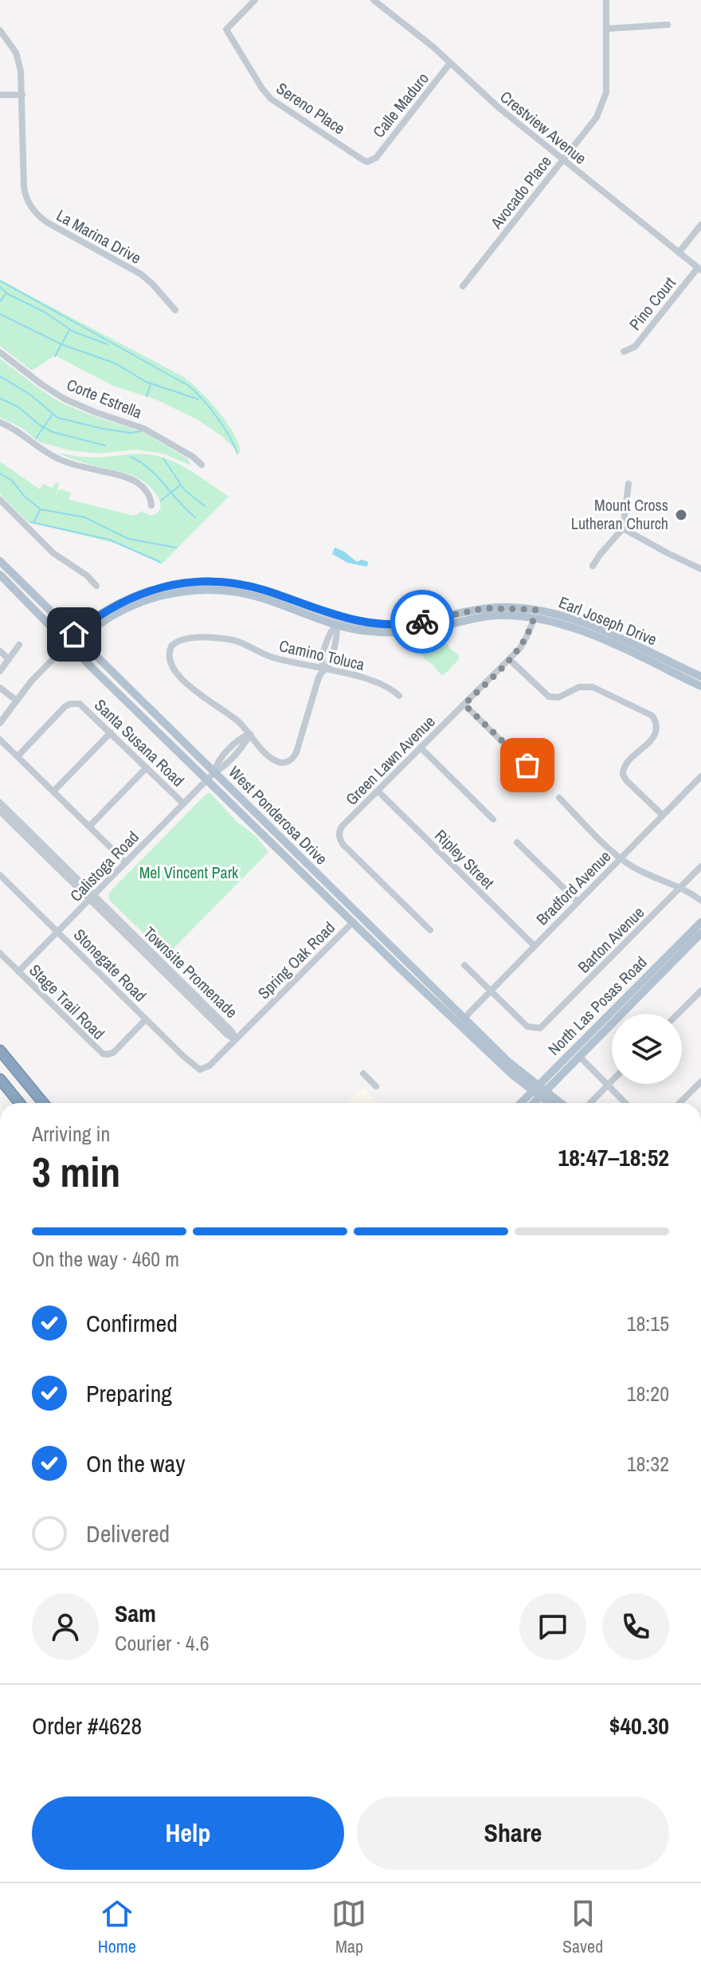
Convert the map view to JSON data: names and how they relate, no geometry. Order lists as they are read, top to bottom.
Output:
{
  "streets": {
    "main road": ["Earl Joseph Drive", "West Ponderosa Drive", "North Las Posas Road"],
    "street": [
      "Calle Maduro",
      "Sereno Place",
      "Crestview Avenue",
      "Avocado Place",
      "La Marina Drive",
      "Pino Court",
      "Corte Estrella",
      "Camino Toluca",
      "Santa Susana Road",
      "Green Lawn Avenue",
      "Ripley Street",
      "Calistoga Road",
      "Bradford Avenue",
      "Barton Avenue",
      "Spring Oak Road",
      "Stonegate Road",
      "Townsite Promenade",
      "Stage Trail Road"
    ]
  },
  "crossings": [
    ["Calle Maduro", "Sereno Place"],
    ["Calle Maduro", "Crestview Avenue"],
    ["Crestview Avenue", "Avocado Place"],
    ["Crestview Avenue", "Pino Court"],
    ["Earl Joseph Drive", "Green Lawn Avenue"],
    ["Earl Joseph Drive", "West Ponderosa Drive"],
    ["Camino Toluca", "Calistoga Road"],
    ["Santa Susana Road", "Calistoga Road"],
    ["Green Lawn Avenue", "Ripley Street"],
    ["West Ponderosa Drive", "Calistoga Road"],
    ["West Ponderosa Drive", "Bradford Avenue"],
    ["West Ponderosa Drive", "Spring Oak Road"],
    ["West Ponderosa Drive", "North Las Posas Road"],
    ["Ripley Street", "Bradford Avenue"],
    ["Calistoga Road", "Stonegate Road"],
    ["Calistoga Road", "Townsite Promenade"],
    ["Calistoga Road", "Stage Trail Road"],
    ["Bradford Avenue", "Barton Avenue"],
    ["Spring Oak Road", "Stonegate Road"],
    ["Spring Oak Road", "Townsite Promenade"],
    ["Stonegate Road", "Stage Trail Road"]
  ],
  "parks": ["Mel Vincent Park"],
  "places": ["Mount Cross Lutheran Church"],
  "page": {
    "heading": ["3 min", "Arriving in", "18:47–18:52"],
    "panel": [
      "Sam",
      "Courier · 4.6",
      "Order #4628",
      "$40.30"
    ],
    "bar": "On the way · 460 m",
    "list": [
      ["Confirmed", "18:15"],
      ["Preparing", "18:20"],
      ["On the way", "18:32"],
      "Delivered"
    ],
    "buttons": ["Help", "Share"],
    "tabs": ["Home", "Map", "Saved"]
  }
}
